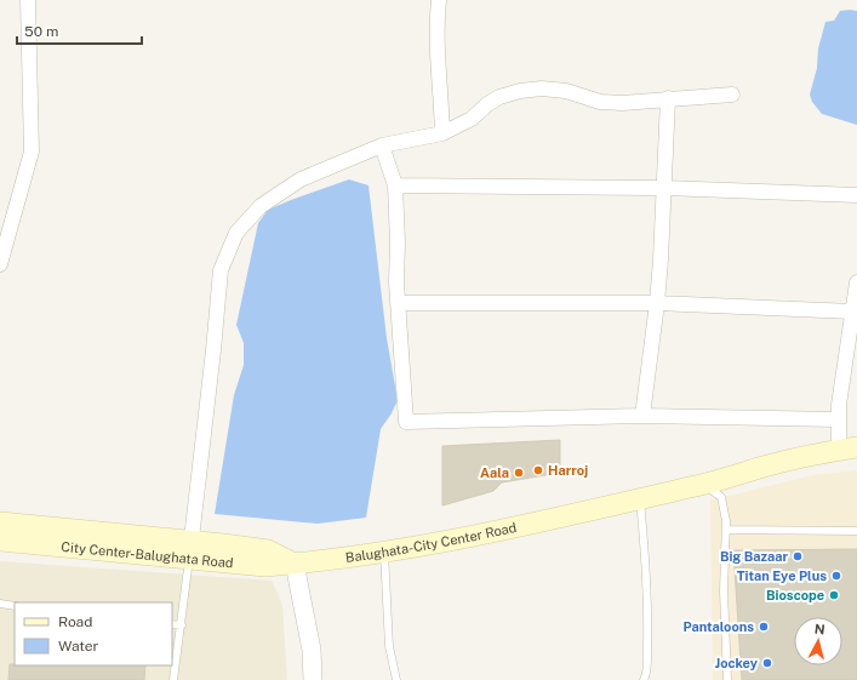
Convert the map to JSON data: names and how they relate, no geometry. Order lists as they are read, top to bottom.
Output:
{
  "streets": {
    "main road": ["Balughata-City Center Road", "City Center-Balughata Road"]
  },
  "crossings": [
    ["Balughata-City Center Road", "City Center-Balughata Road"]
  ],
  "places": [
    "Harroj",
    "Aala",
    "Big Bazaar",
    "Titan Eye Plus",
    "Bioscope",
    "Pantaloons",
    "Jockey"
  ],
  "legend": ["Road", "Water"],
  "scale_bar": "50 m",
  "north": "top"
}
